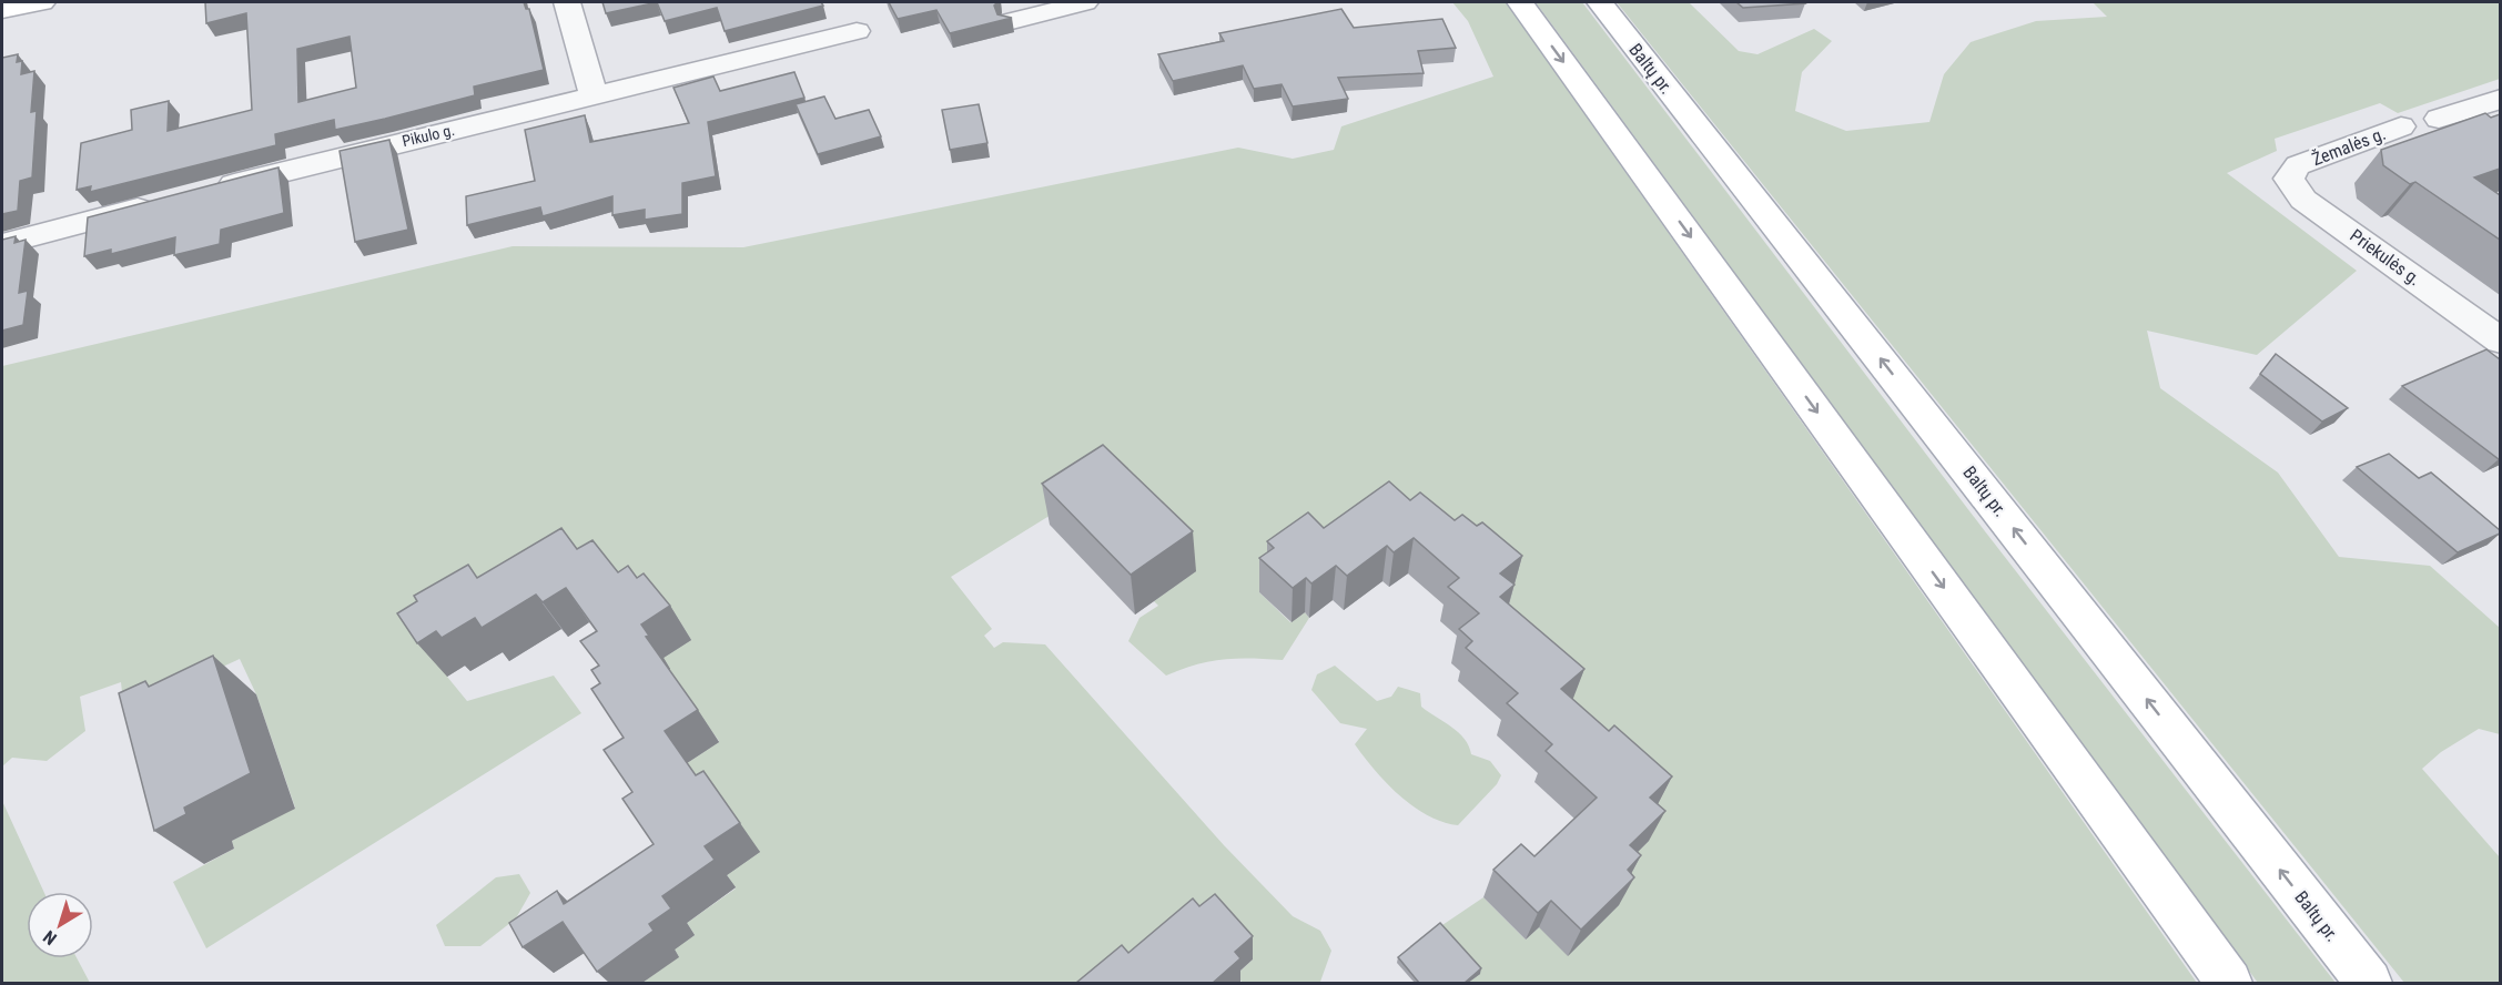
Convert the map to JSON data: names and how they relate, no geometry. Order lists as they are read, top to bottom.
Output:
{
  "streets": {
    "main road": ["Baltų pr."],
    "street": ["Pikulo g.", "Žemalės g.", "Priekulės g."]
  },
  "crossings": [
    ["Žemalės g.", "Priekulės g."]
  ],
  "north": "bottom left"
}
